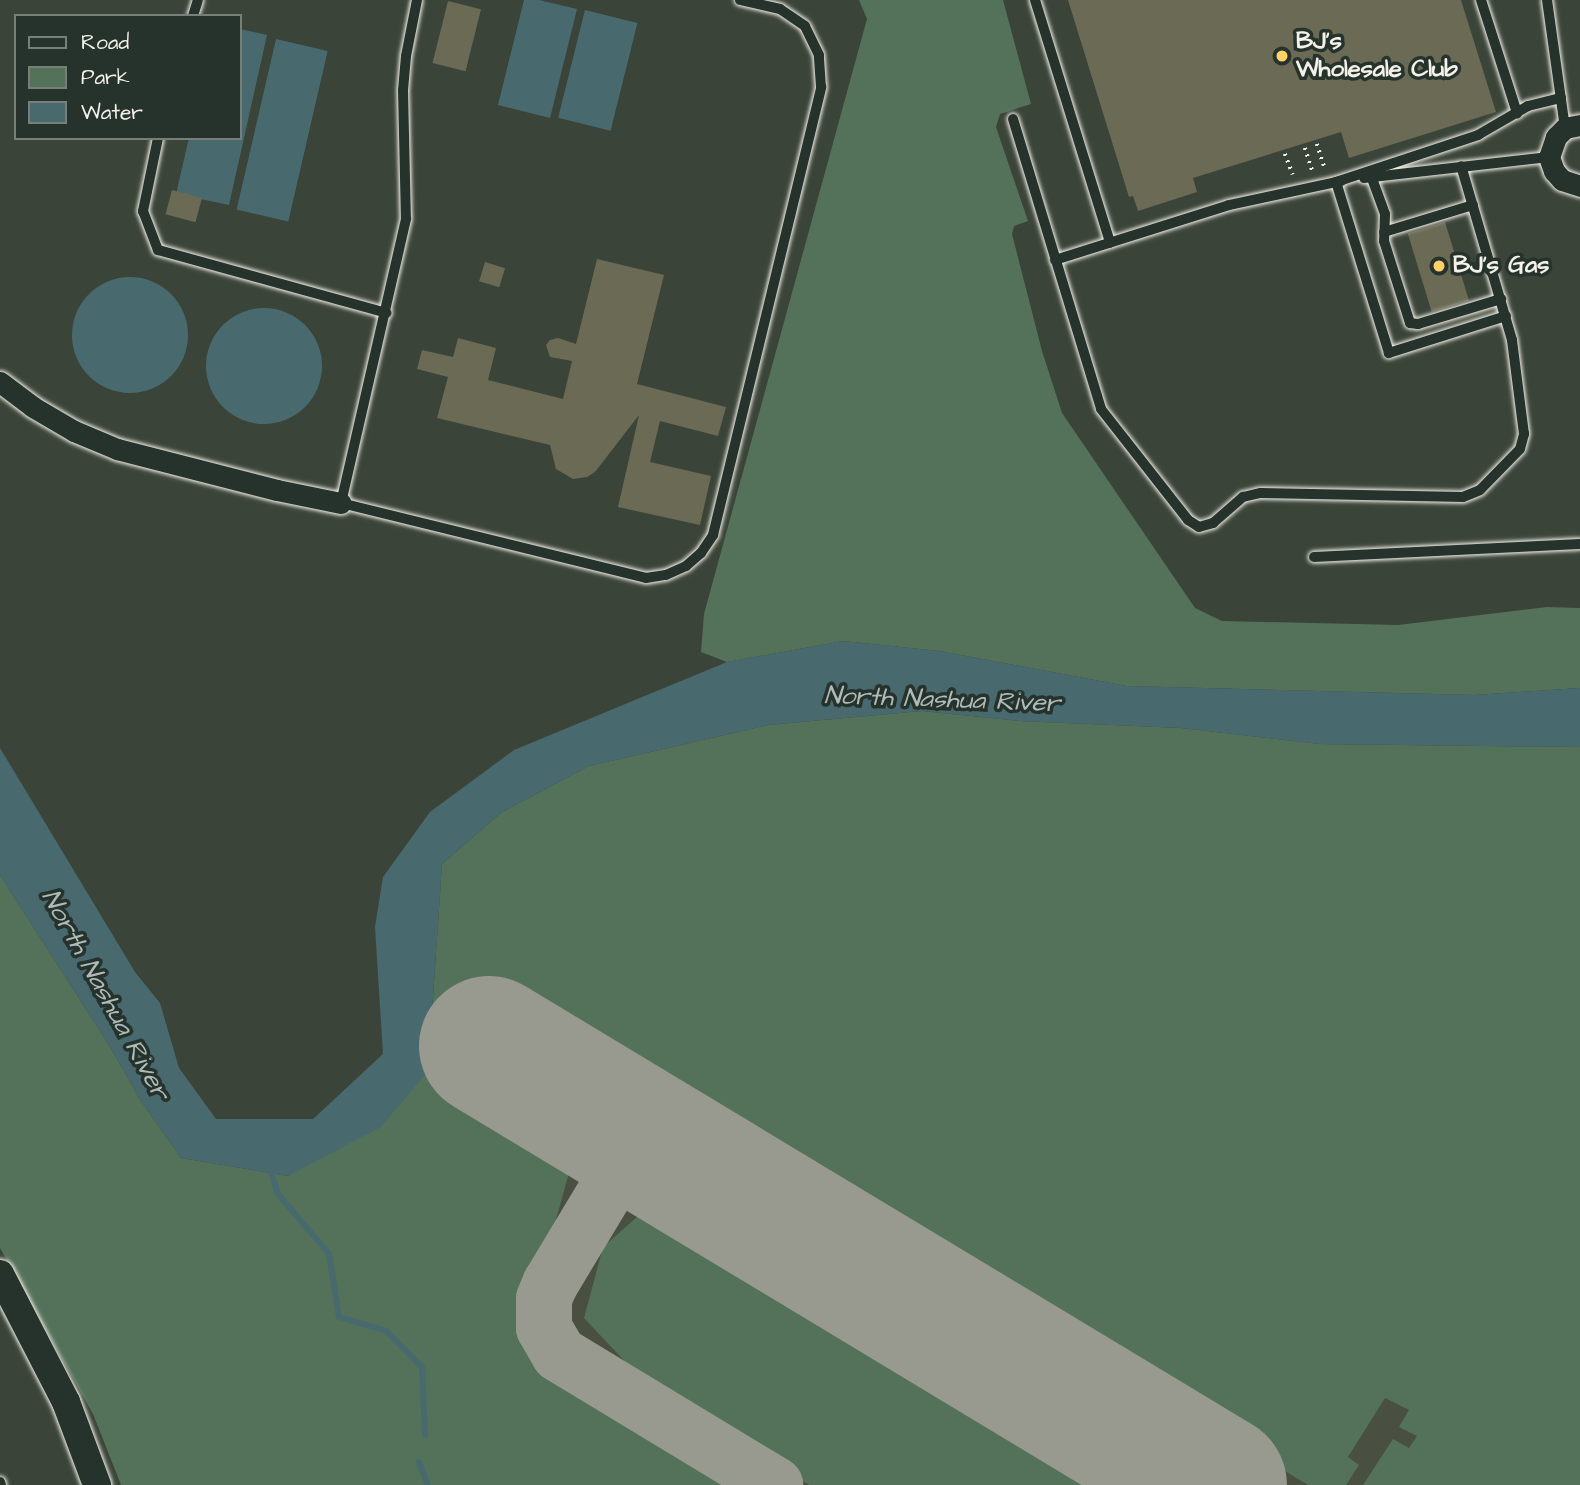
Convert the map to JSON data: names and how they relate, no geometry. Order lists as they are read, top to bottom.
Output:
{
  "water": ["North Nashua River"],
  "places": ["BJ's Wholesale Club", "BJ's Gas"],
  "legend": ["Road", "Park", "Water"]
}
